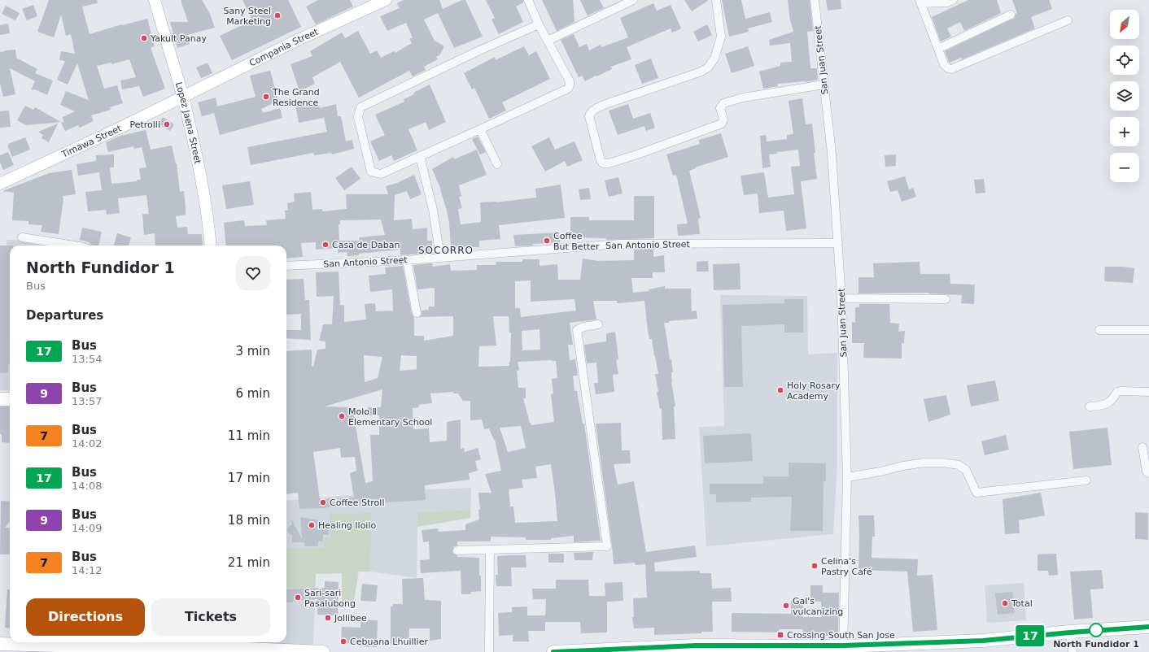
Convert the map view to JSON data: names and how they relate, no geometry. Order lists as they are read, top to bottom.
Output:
{
  "streets": {
    "street": [
      "Compania Street",
      "San Juan Street",
      "Lopez Jaena Street",
      "Timawa Street",
      "San Antonio Street"
    ]
  },
  "crossings": [
    ["Compania Street", "Lopez Jaena Street"],
    ["Compania Street", "Timawa Street"],
    ["San Juan Street", "San Antonio Street"],
    ["Lopez Jaena Street", "Timawa Street"]
  ],
  "districts": ["SOCORRO"],
  "places": {
    "other": [
      "Sany Steel Marketing",
      "Yakult Panay",
      "The Grand Residence",
      "Petrolli",
      "Coffee But Better",
      "Casa de Daban",
      "Holy Rosary Academy",
      "Molo Ⅱ Elementary School",
      "Coffee Stroll",
      "Healing Iloilo",
      "Celina's Pastry Café",
      "Sari-sari Pasalubong",
      "Total",
      "Gal's vulcanizing",
      "Jollibee",
      "North Fundidor 1",
      "Cebuana Lhuillier"
    ],
    "transit": ["Crossing South San Jose"]
  },
  "lines": ["bus line 17"],
  "north": "bottom left",
  "page": {
    "on_map": "17",
    "map_buttons": ["+", "−"],
    "heading": [
      ["North Fundidor 1", "Bus"],
      "Departures"
    ],
    "list": [
      {
        "mark": "17",
        "name": "Bus",
        "note": "13:54",
        "value": "3 min"
      },
      {
        "mark": "9",
        "name": "Bus",
        "note": "13:57",
        "value": "6 min"
      },
      {
        "mark": "7",
        "name": "Bus",
        "note": "14:02",
        "value": "11 min"
      },
      {
        "mark": "17",
        "name": "Bus",
        "note": "14:08",
        "value": "17 min"
      },
      {
        "mark": "9",
        "name": "Bus",
        "note": "14:09",
        "value": "18 min"
      },
      {
        "mark": "7",
        "name": "Bus",
        "note": "14:12",
        "value": "21 min"
      }
    ],
    "buttons": ["Directions", "Tickets"]
  }
}
